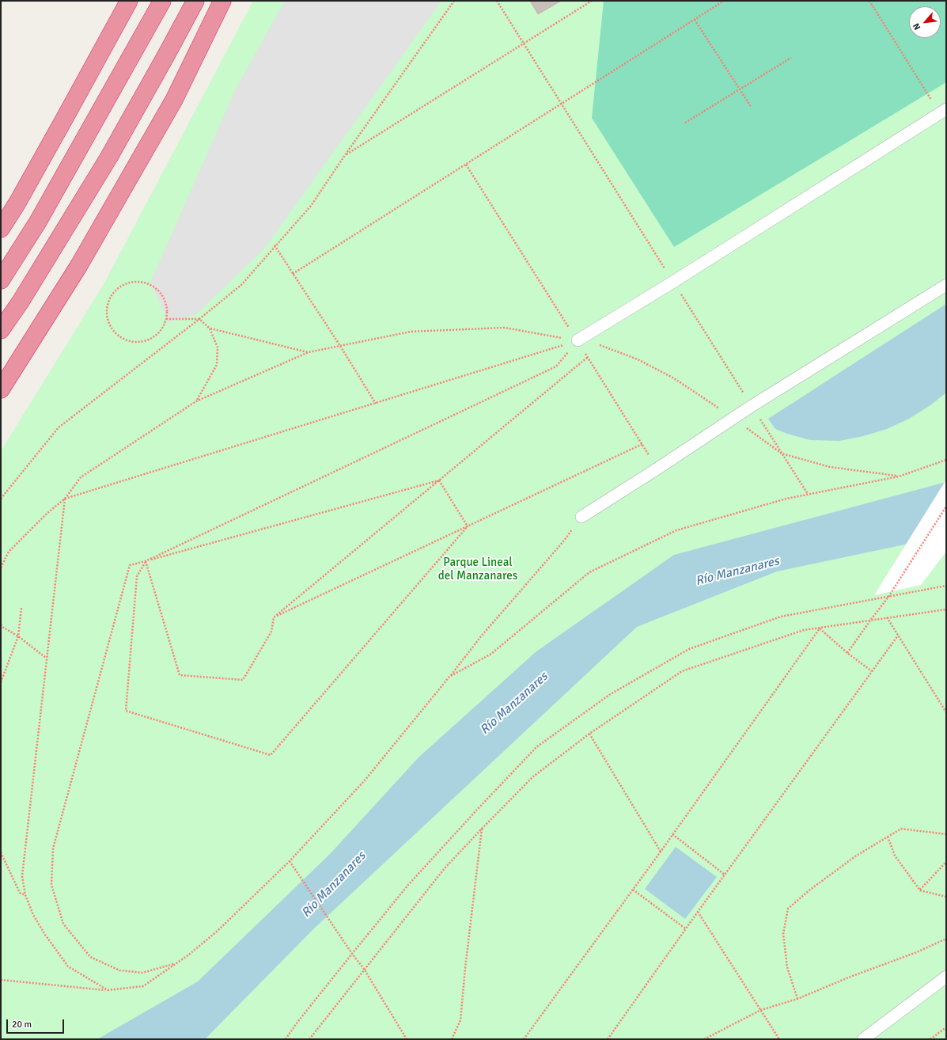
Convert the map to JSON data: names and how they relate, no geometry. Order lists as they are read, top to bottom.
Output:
{
  "water": ["Río Manzanares"],
  "parks": ["Parque Lineal del Manzanares"],
  "scale_bar": "20 m",
  "north": "bottom left"
}
